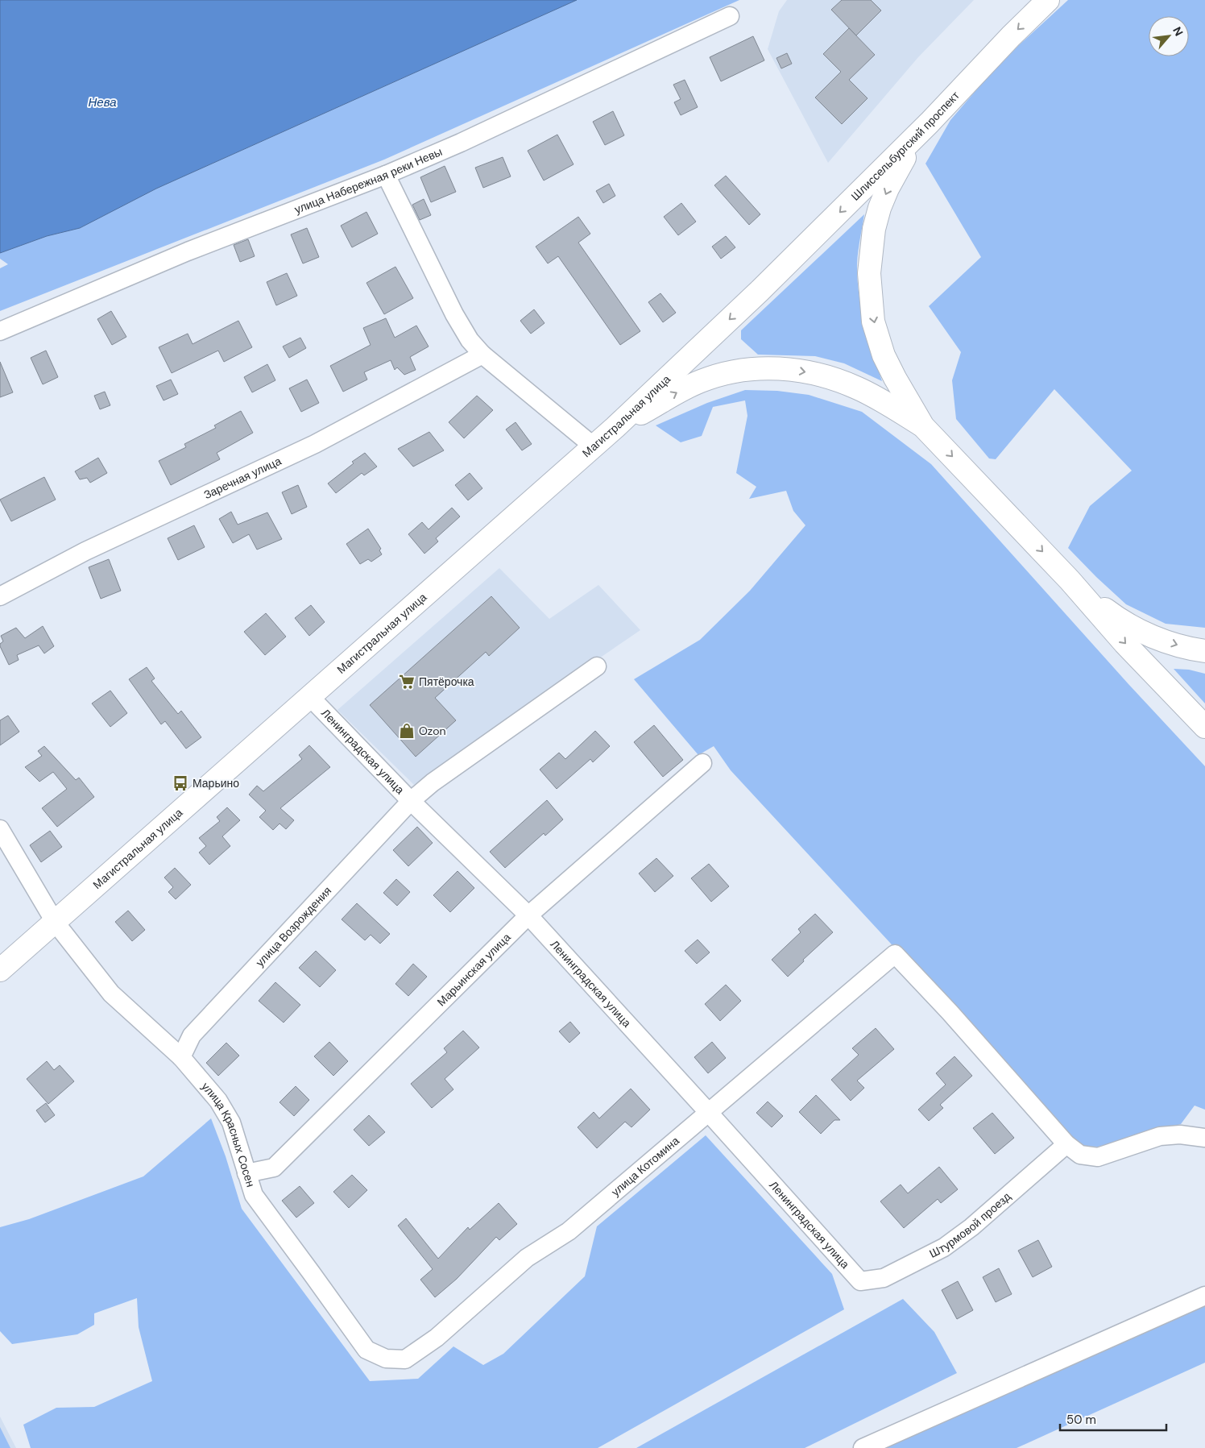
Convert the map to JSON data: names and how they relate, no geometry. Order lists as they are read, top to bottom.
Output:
{
  "streets": {
    "main road": ["Шлиссельбургский проспект", "Магистральная улица"],
    "street": [
      "улица Набережная реки Невы",
      "Заречная улица",
      "Ленинградская улица",
      "улица Возрождения",
      "Марьинская улица",
      "улица Красных Сосен",
      "улица Котомина",
      "Штурмовой проезд"
    ]
  },
  "crossings": [
    ["Шлиссельбургский проспект", "Магистральная улица"],
    ["Магистральная улица", "Ленинградская улица"],
    ["Магистральная улица", "улица Красных Сосен"],
    ["Ленинградская улица", "улица Возрождения"],
    ["Ленинградская улица", "Марьинская улица"],
    ["Ленинградская улица", "улица Котомина"],
    ["Ленинградская улица", "Штурмовой проезд"],
    ["улица Возрождения", "улица Красных Сосен"],
    ["Марьинская улица", "улица Красных Сосен"],
    ["улица Красных Сосен", "улица Котомина"],
    ["улица Котомина", "Штурмовой проезд"]
  ],
  "one_way": ["Шлиссельбургский проспект"],
  "water": ["Нева"],
  "places": {
    "supermarket": ["Пятёрочка"],
    "shop": ["Ozon"],
    "bus stop": ["Марьино"]
  },
  "scale_bar": "50 m",
  "north": "top right"
}
